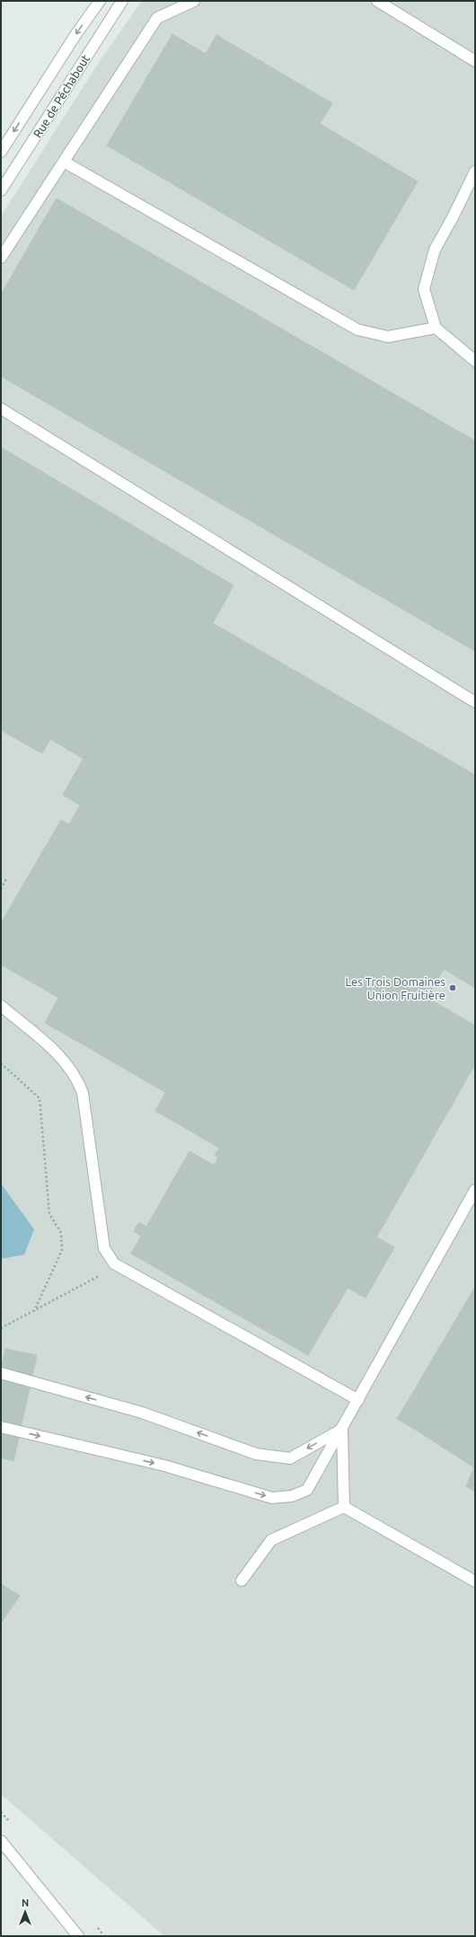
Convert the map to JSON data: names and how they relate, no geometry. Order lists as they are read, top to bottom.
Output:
{
  "streets": {
    "street": ["Rue de Péchabout"]
  },
  "places": ["Les Trois Domaines Union Fruitière"],
  "north": "top"
}
